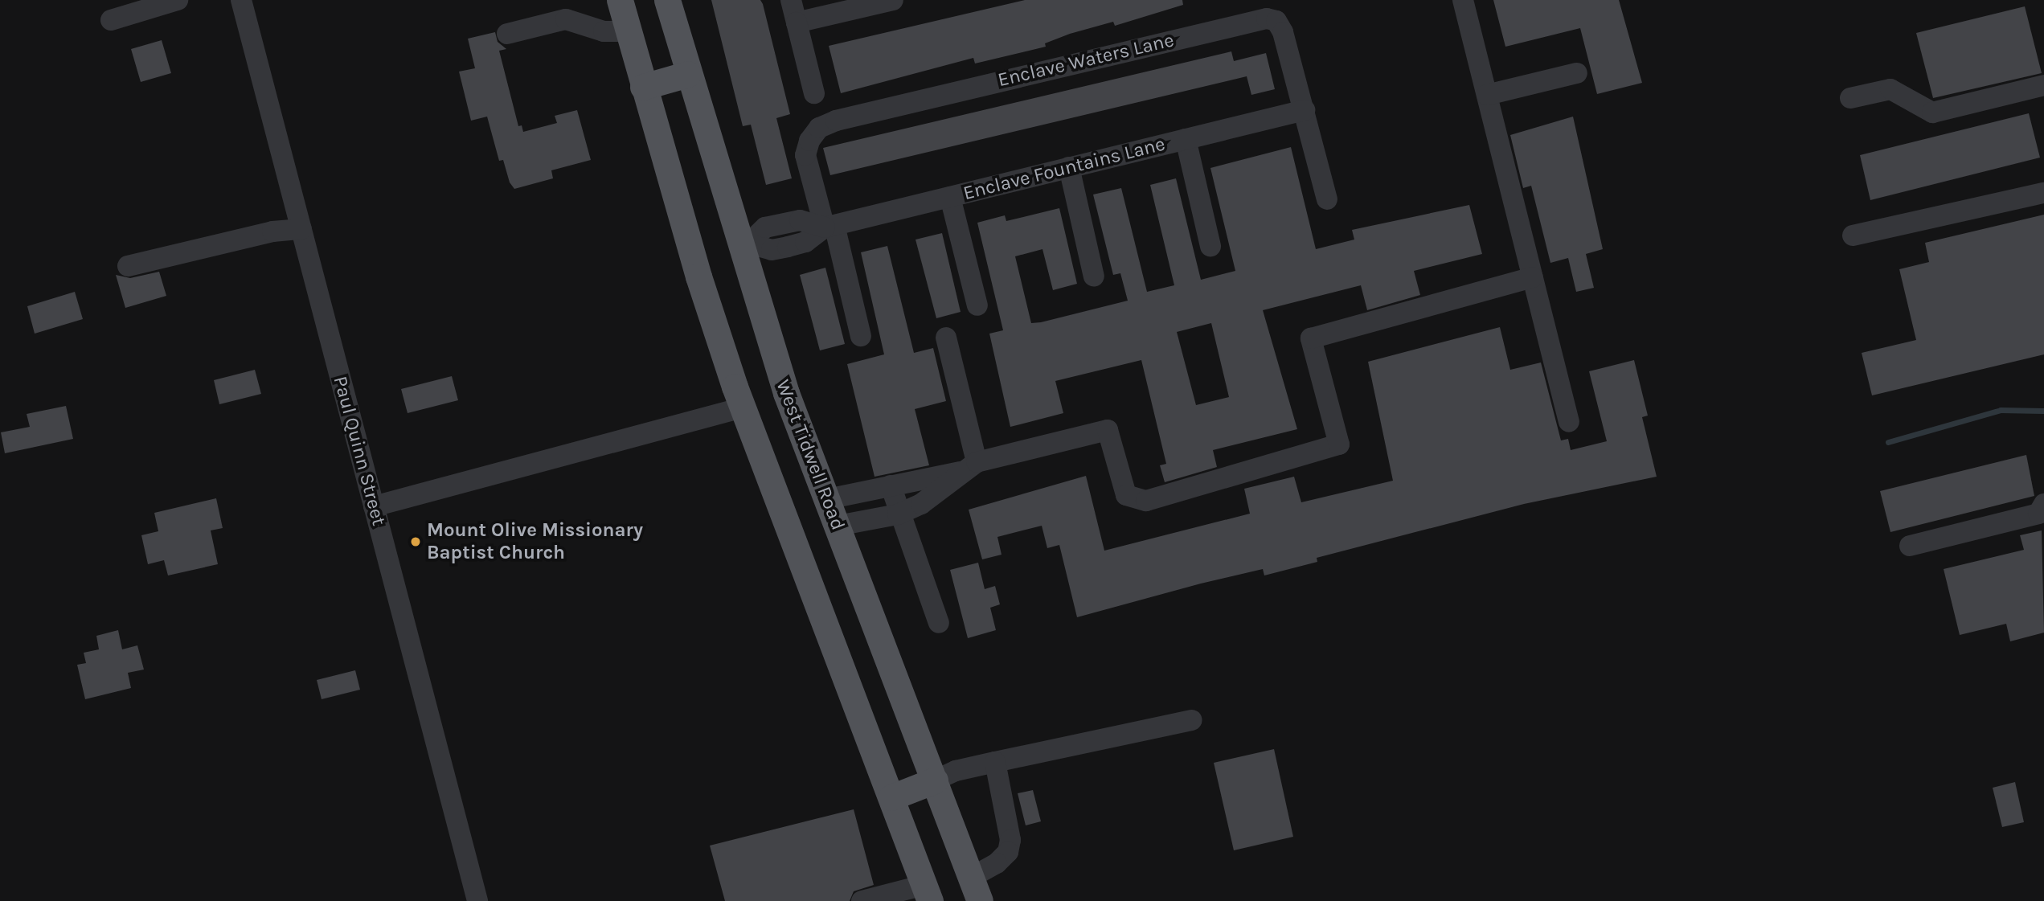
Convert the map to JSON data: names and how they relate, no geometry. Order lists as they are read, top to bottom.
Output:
{
  "streets": {
    "main road": ["West Tidwell Road"],
    "street": ["Enclave Waters Lane", "Enclave Fountains Lane", "Paul Quinn Street"]
  },
  "crossings": [
    ["Enclave Waters Lane", "Enclave Fountains Lane"],
    ["Enclave Fountains Lane", "West Tidwell Road"]
  ],
  "places": ["Mount Olive Missionary Baptist Church"]
}
